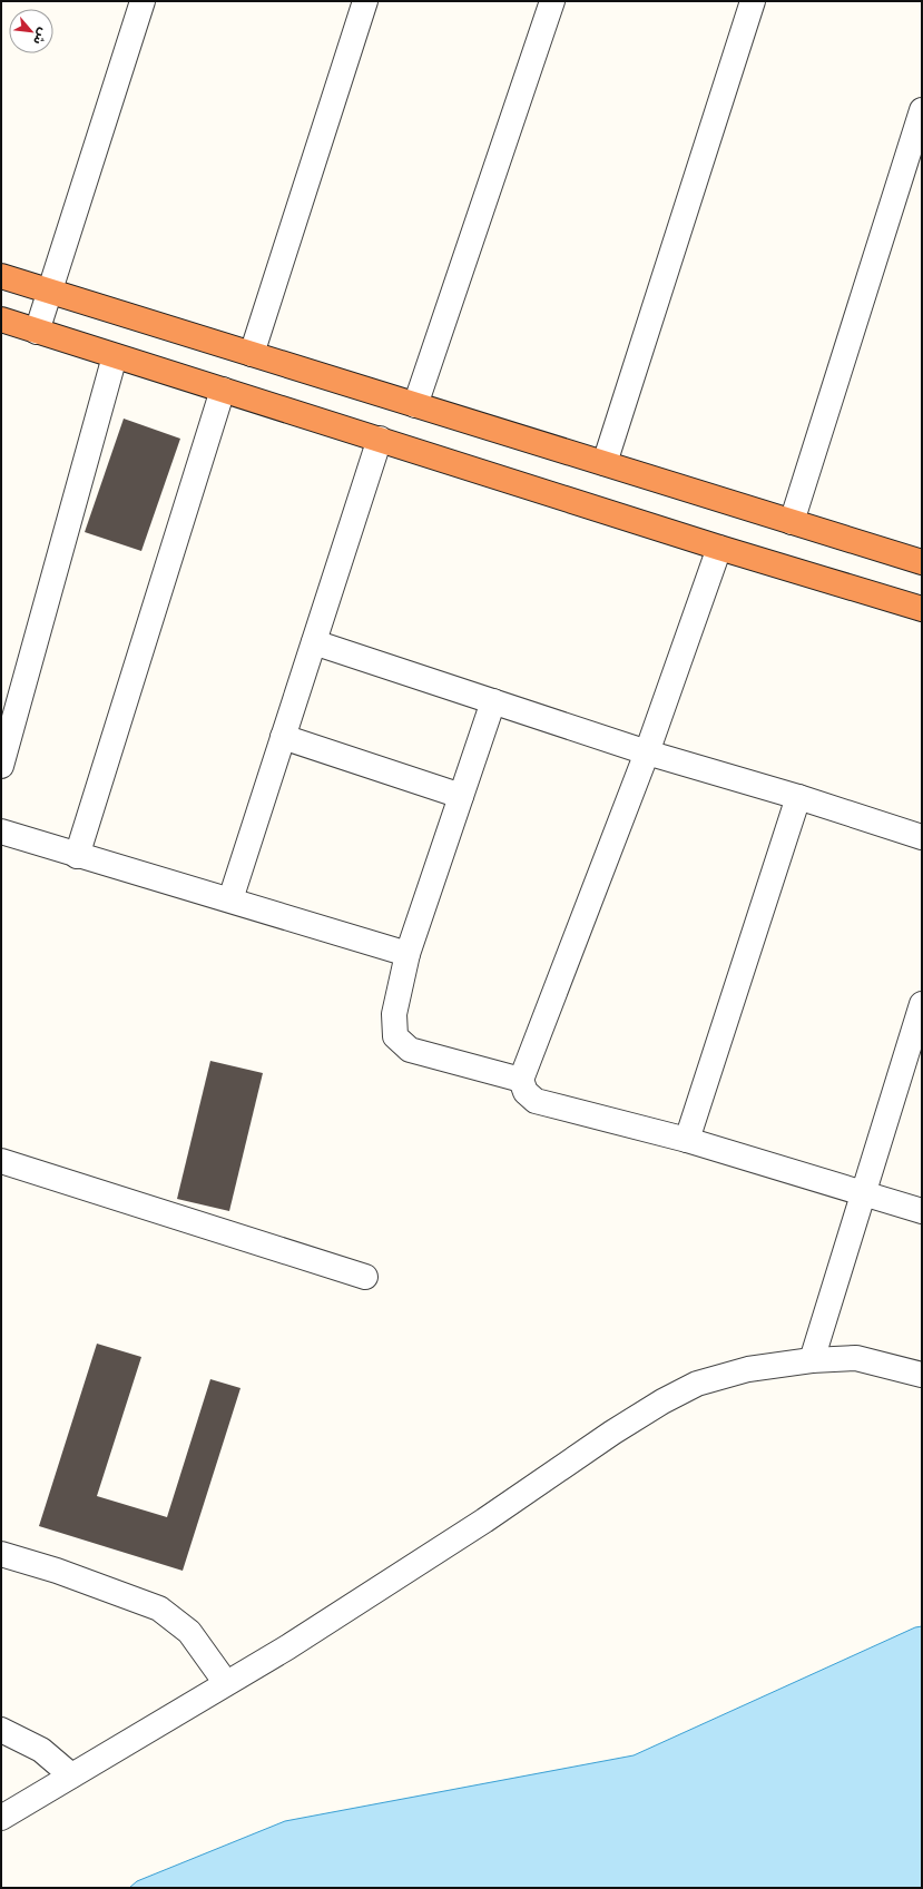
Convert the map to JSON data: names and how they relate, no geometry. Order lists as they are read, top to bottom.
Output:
{
  "north": "bottom right"
}
